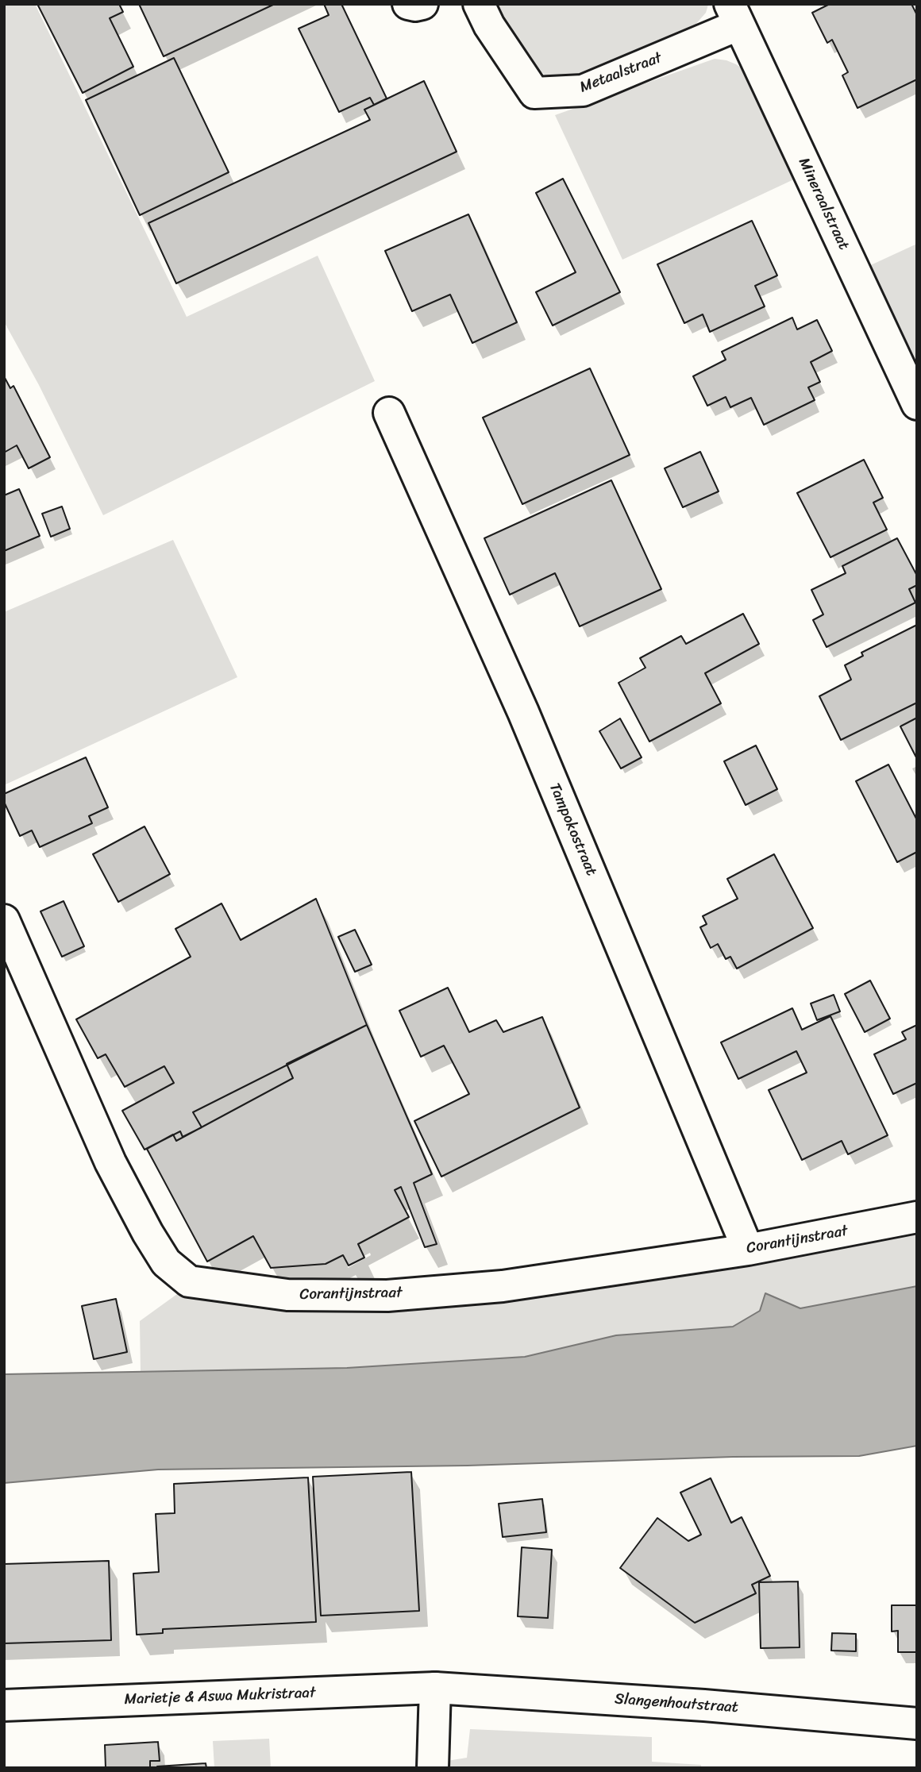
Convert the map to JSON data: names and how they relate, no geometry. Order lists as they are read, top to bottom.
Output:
{
  "streets": {
    "street": [
      "Metaalstraat",
      "Mineraalstraat",
      "Tampokostraat",
      "Corantijnstraat",
      "Marietje & Aswa Mukristraat",
      "Slangenhoutstraat"
    ]
  },
  "crossings": [
    ["Metaalstraat", "Mineraalstraat"],
    ["Tampokostraat", "Corantijnstraat"],
    ["Marietje & Aswa Mukristraat", "Slangenhoutstraat"]
  ]
}
